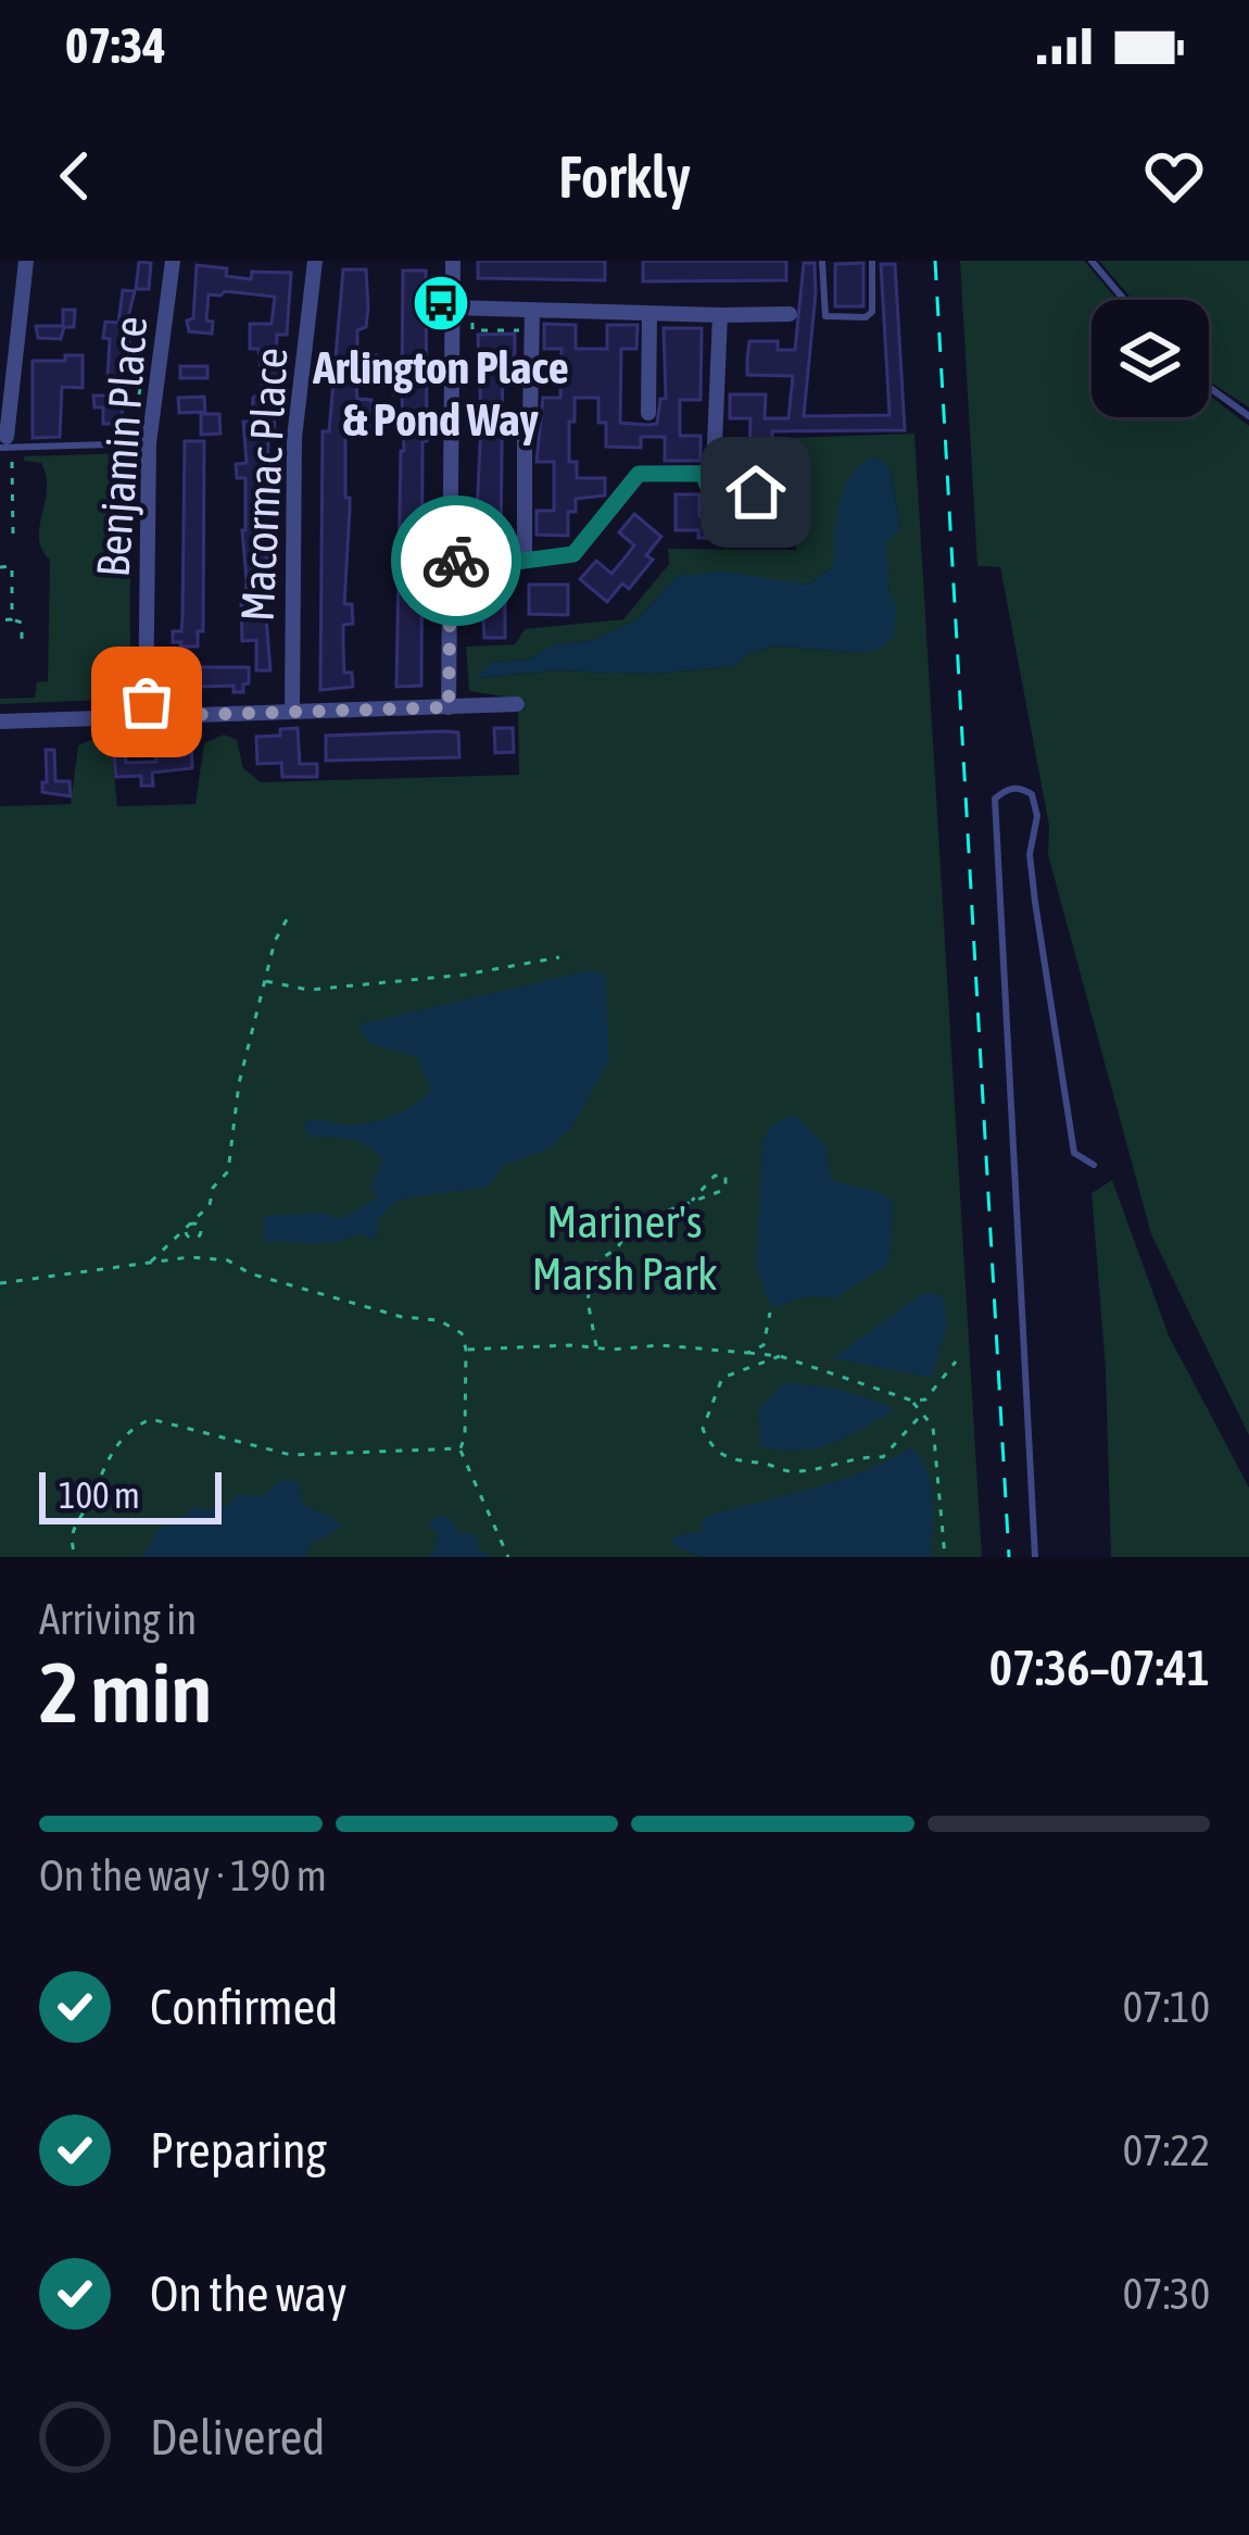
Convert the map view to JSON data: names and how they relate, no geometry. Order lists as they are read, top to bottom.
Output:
{
  "streets": {
    "street": ["Benjamin Place", "Macormac Place"]
  },
  "parks": ["Mariner's Marsh Park"],
  "places": {
    "bus stop": ["Arlington Place & Pond Way"]
  },
  "scale_bar": "100 m",
  "page": {
    "status": "07:34",
    "header": "Forkly",
    "scale": "100 m",
    "heading": ["2 min", "Arriving in", "07:36–07:41"],
    "bar": "On the way · 190 m",
    "list": [
      ["Confirmed", "07:10"],
      ["Preparing", "07:22"],
      ["On the way", "07:30"],
      "Delivered"
    ]
  }
}
